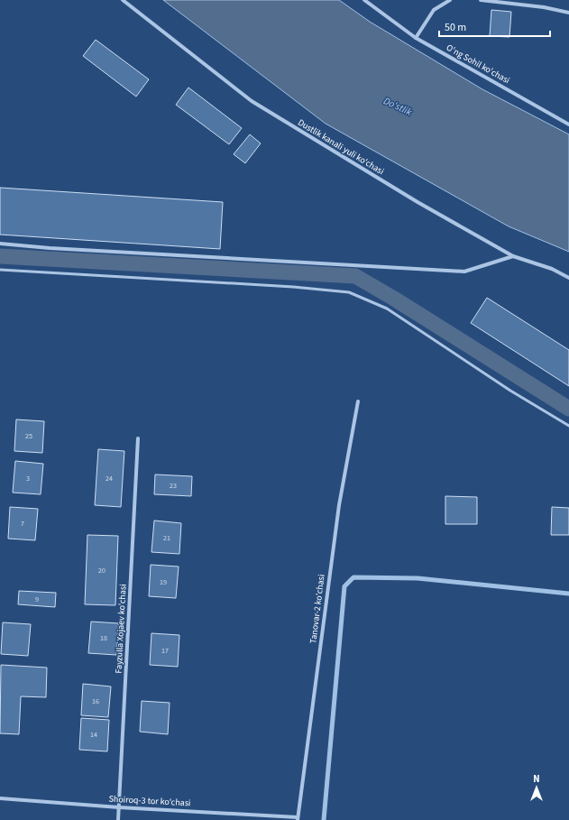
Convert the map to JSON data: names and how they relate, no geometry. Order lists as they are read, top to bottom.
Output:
{
  "streets": {
    "street": [
      "O'ng Sohil ko'chasi",
      "Dustlik kanali yuli ko'chasi",
      "Tanovar-2 ko'chasi",
      "Fayzulla Xojaev ko'chasi",
      "Shoiroq-3 tor ko'chasi"
    ]
  },
  "crossings": [
    ["Tanovar-2 ko'chasi", "Shoiroq-3 tor ko'chasi"],
    ["Fayzulla Xojaev ko'chasi", "Shoiroq-3 tor ko'chasi"]
  ],
  "water": ["Do'stlik"],
  "house_numbers": [
    "25",
    "3",
    "24",
    "23",
    "7",
    "21",
    "20",
    "19",
    "9",
    "18",
    "17",
    "16",
    "14"
  ],
  "scale_bar": "50 m",
  "north": "top"
}
